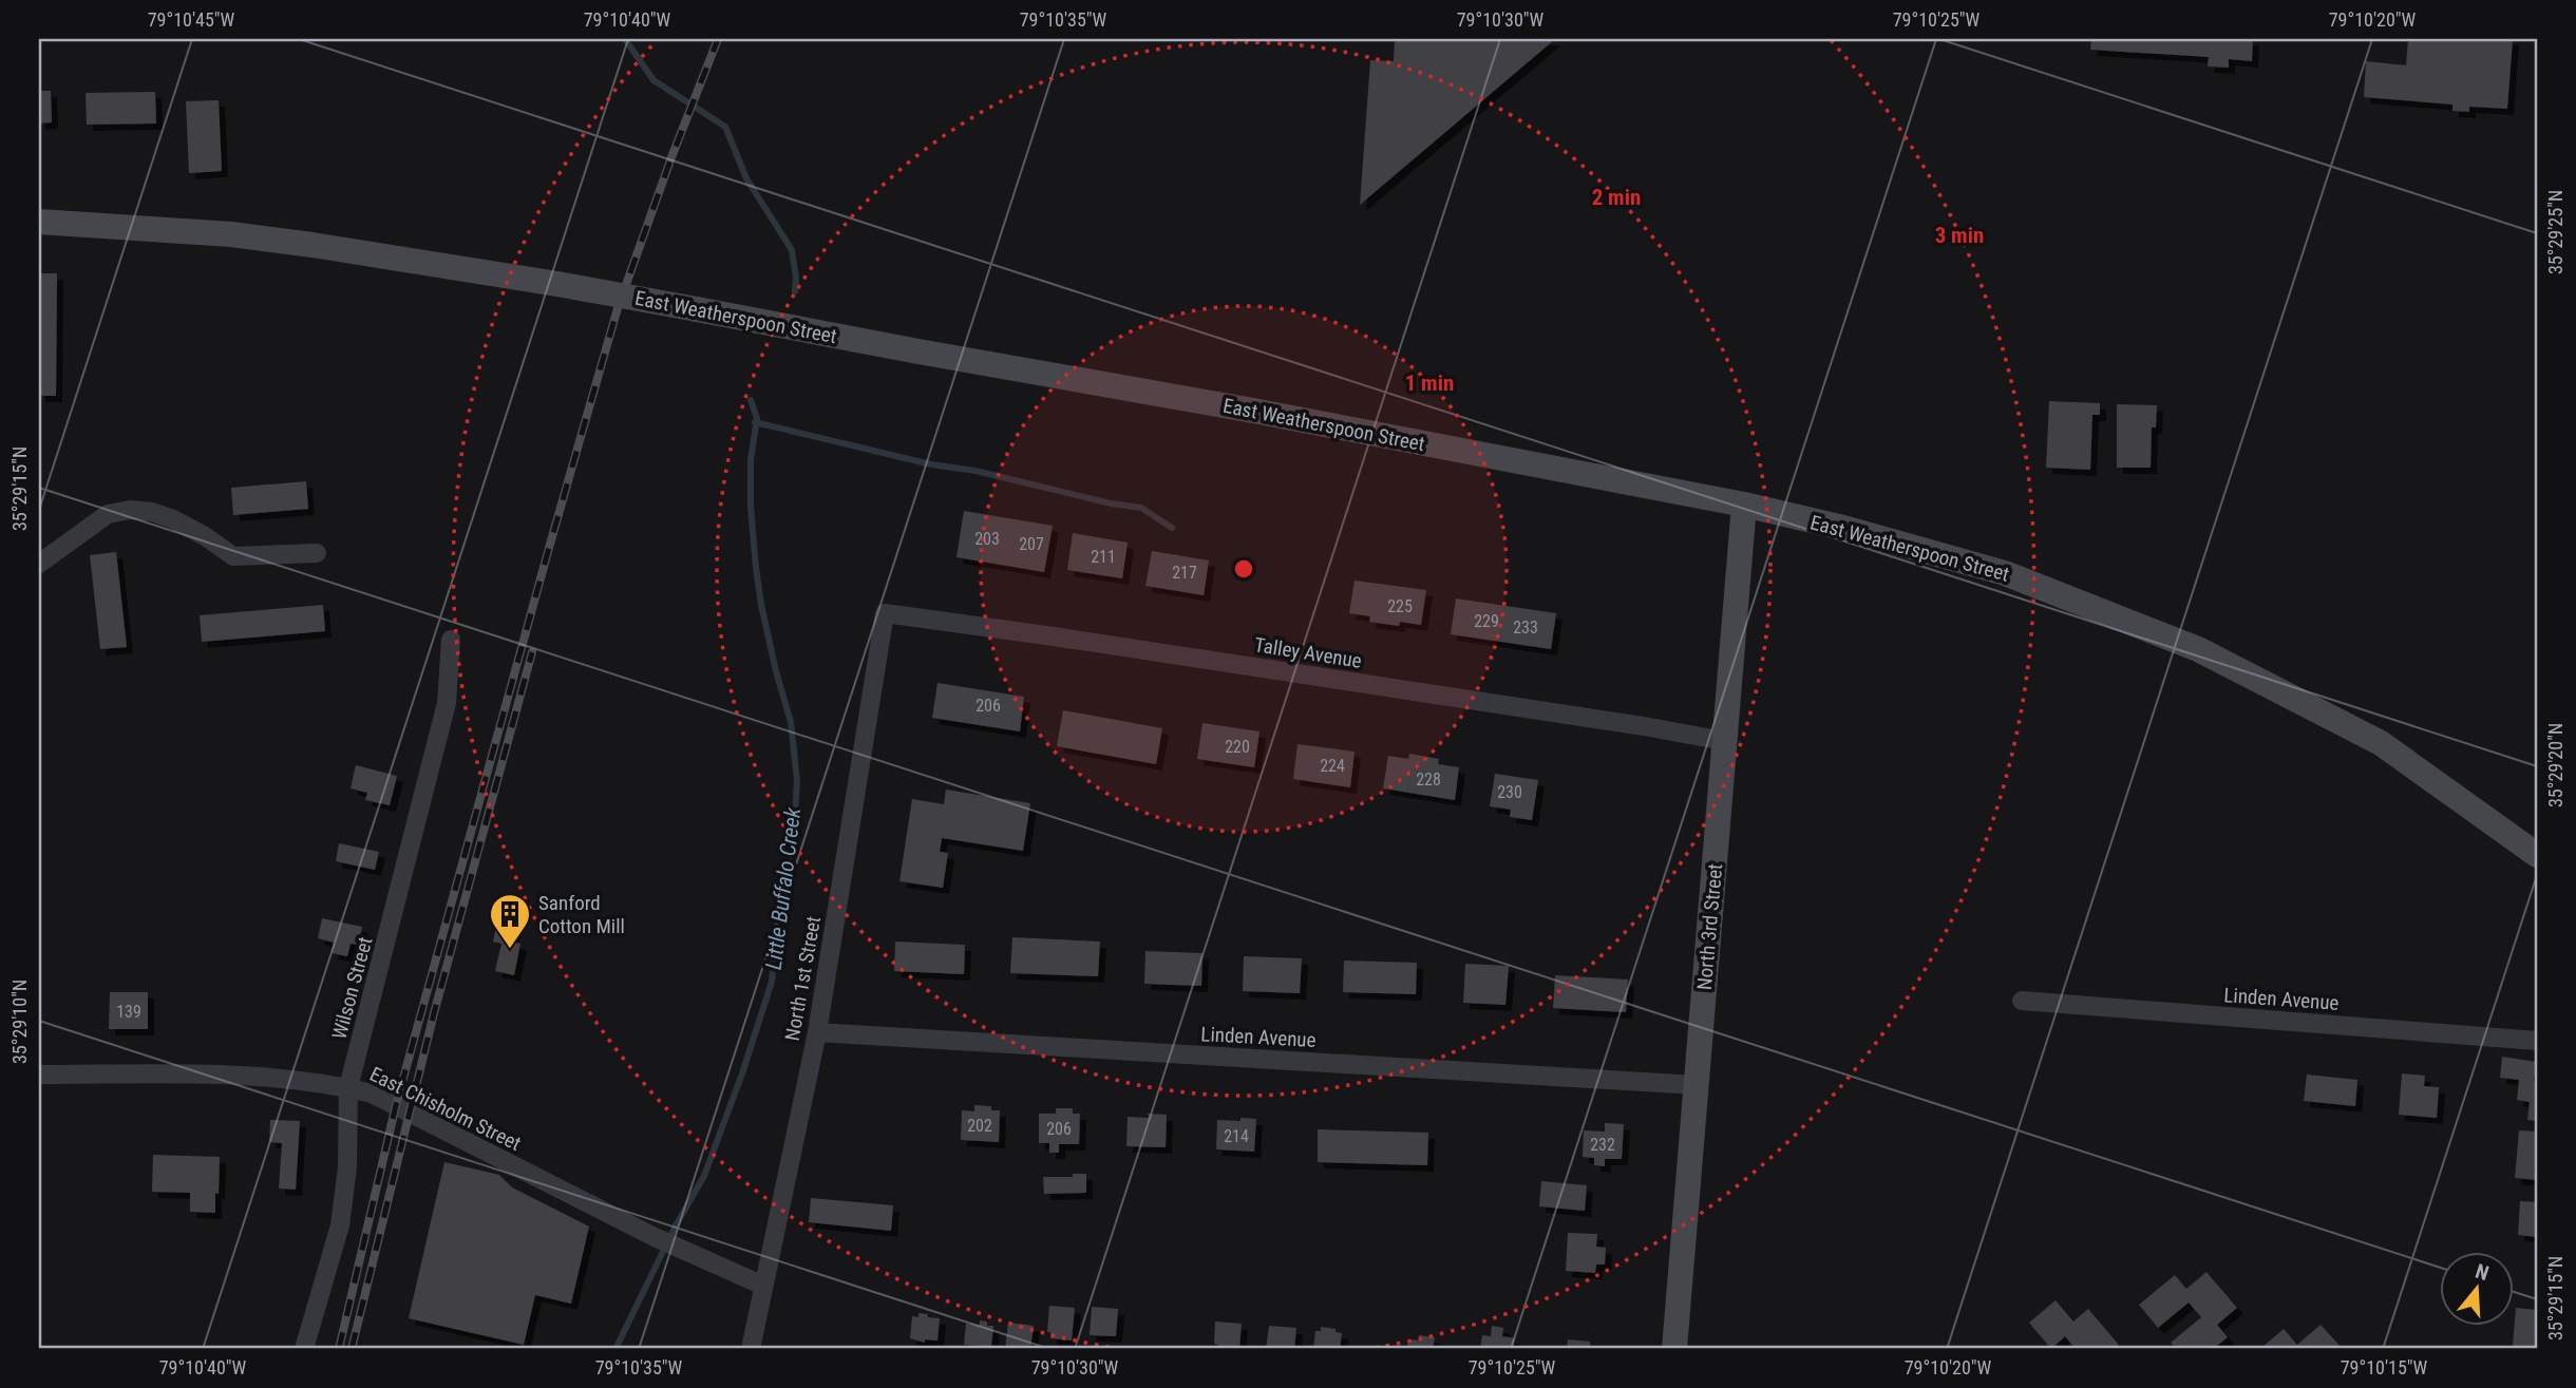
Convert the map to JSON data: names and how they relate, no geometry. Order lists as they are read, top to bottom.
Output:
{
  "streets": {
    "street": [
      "East Weatherspoon Street",
      "Talley Avenue",
      "North 3rd Street",
      "North 1st Street",
      "Wilson Street",
      "Linden Avenue",
      "East Chisholm Street"
    ]
  },
  "crossings": [
    ["East Weatherspoon Street", "North 3rd Street"],
    ["Talley Avenue", "North 3rd Street"],
    ["Talley Avenue", "North 1st Street"],
    ["North 3rd Street", "Linden Avenue"],
    ["North 1st Street", "Linden Avenue"],
    ["North 1st Street", "East Chisholm Street"],
    ["Wilson Street", "East Chisholm Street"]
  ],
  "water": ["Little Buffalo Creek"],
  "places": {
    "building": ["Sanford Cotton Mill"]
  },
  "house_numbers": [
    "203",
    "207",
    "211",
    "217",
    "225",
    "229",
    "233",
    "206",
    "220",
    "224",
    "228",
    "230",
    "139",
    "202",
    "206",
    "214",
    "232"
  ],
  "north": "top",
  "coordinates": [
    "79°10'45\"W",
    "79°10'40\"W",
    "79°10'35\"W",
    "79°10'30\"W",
    "79°10'25\"W",
    "79°10'20\"W",
    "35°29'25\"N",
    "35°29'15\"N",
    "35°29'20\"N",
    "35°29'10\"N",
    "79°10'15\"W"
  ],
  "rings": ["2 min", "3 min", "1 min"]
}
